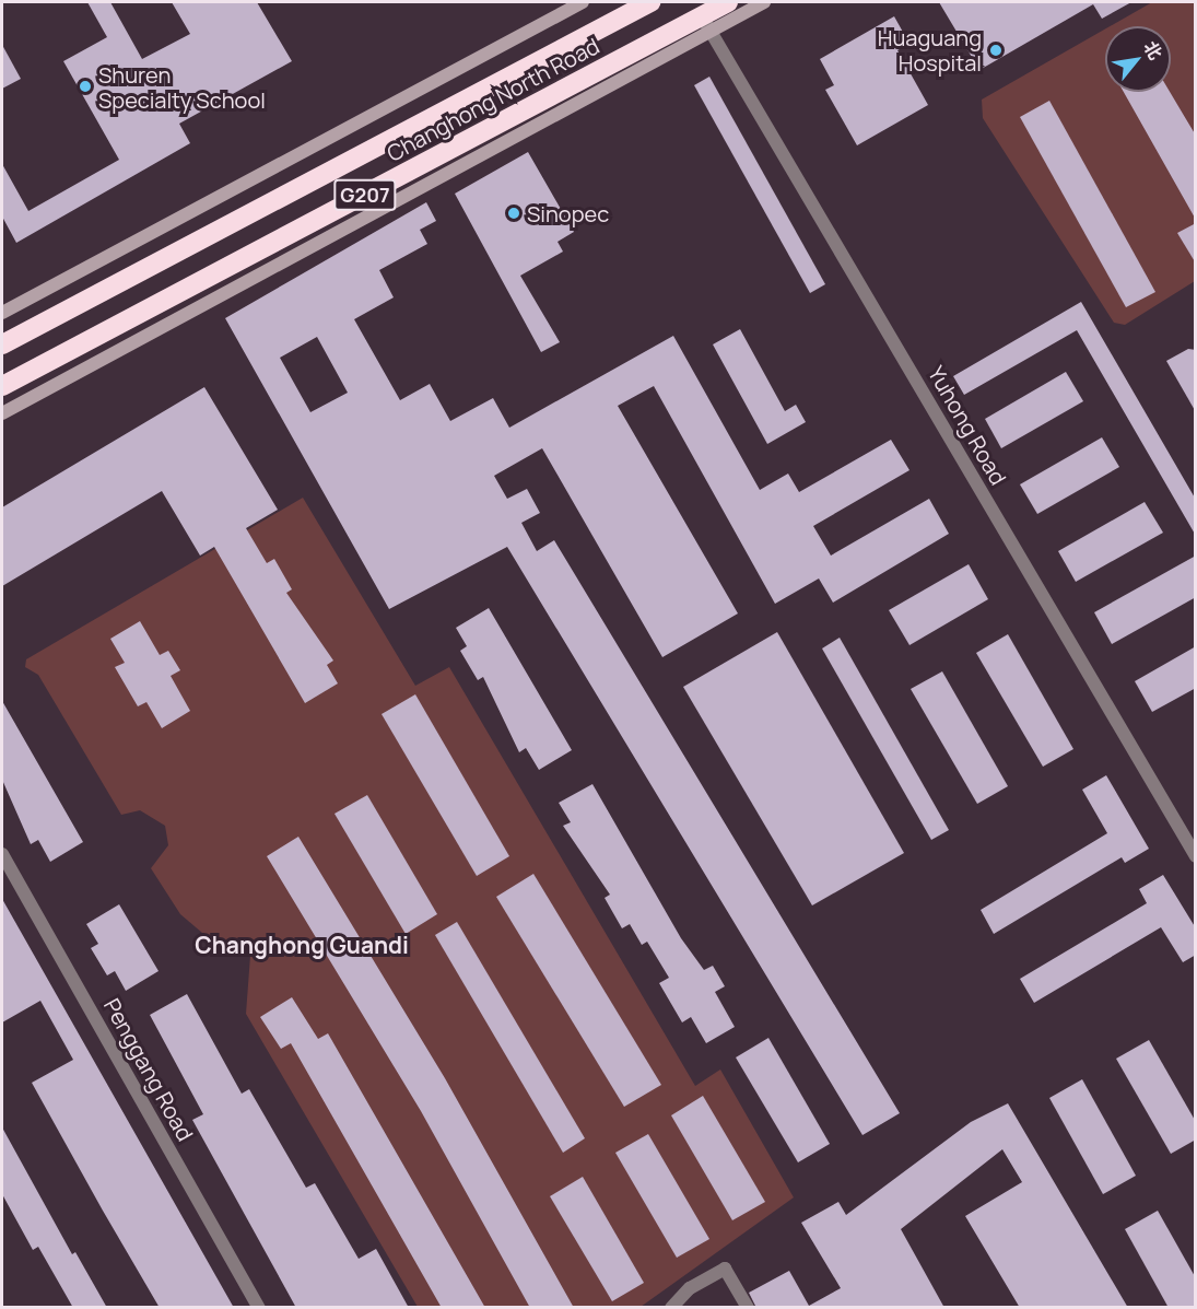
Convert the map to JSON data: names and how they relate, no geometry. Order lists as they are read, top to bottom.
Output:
{
  "streets": {
    "highway": ["Changhong North Road", "G207"],
    "street": ["Yuhong Road", "Penggang Road"]
  },
  "crossings": [
    ["Changhong North Road", "Yuhong Road"]
  ],
  "districts": ["Changhong Guandi"],
  "places": ["Huaguang Hospital", "Shuren Specialty School", "Sinopec"],
  "north": "top right"
}
